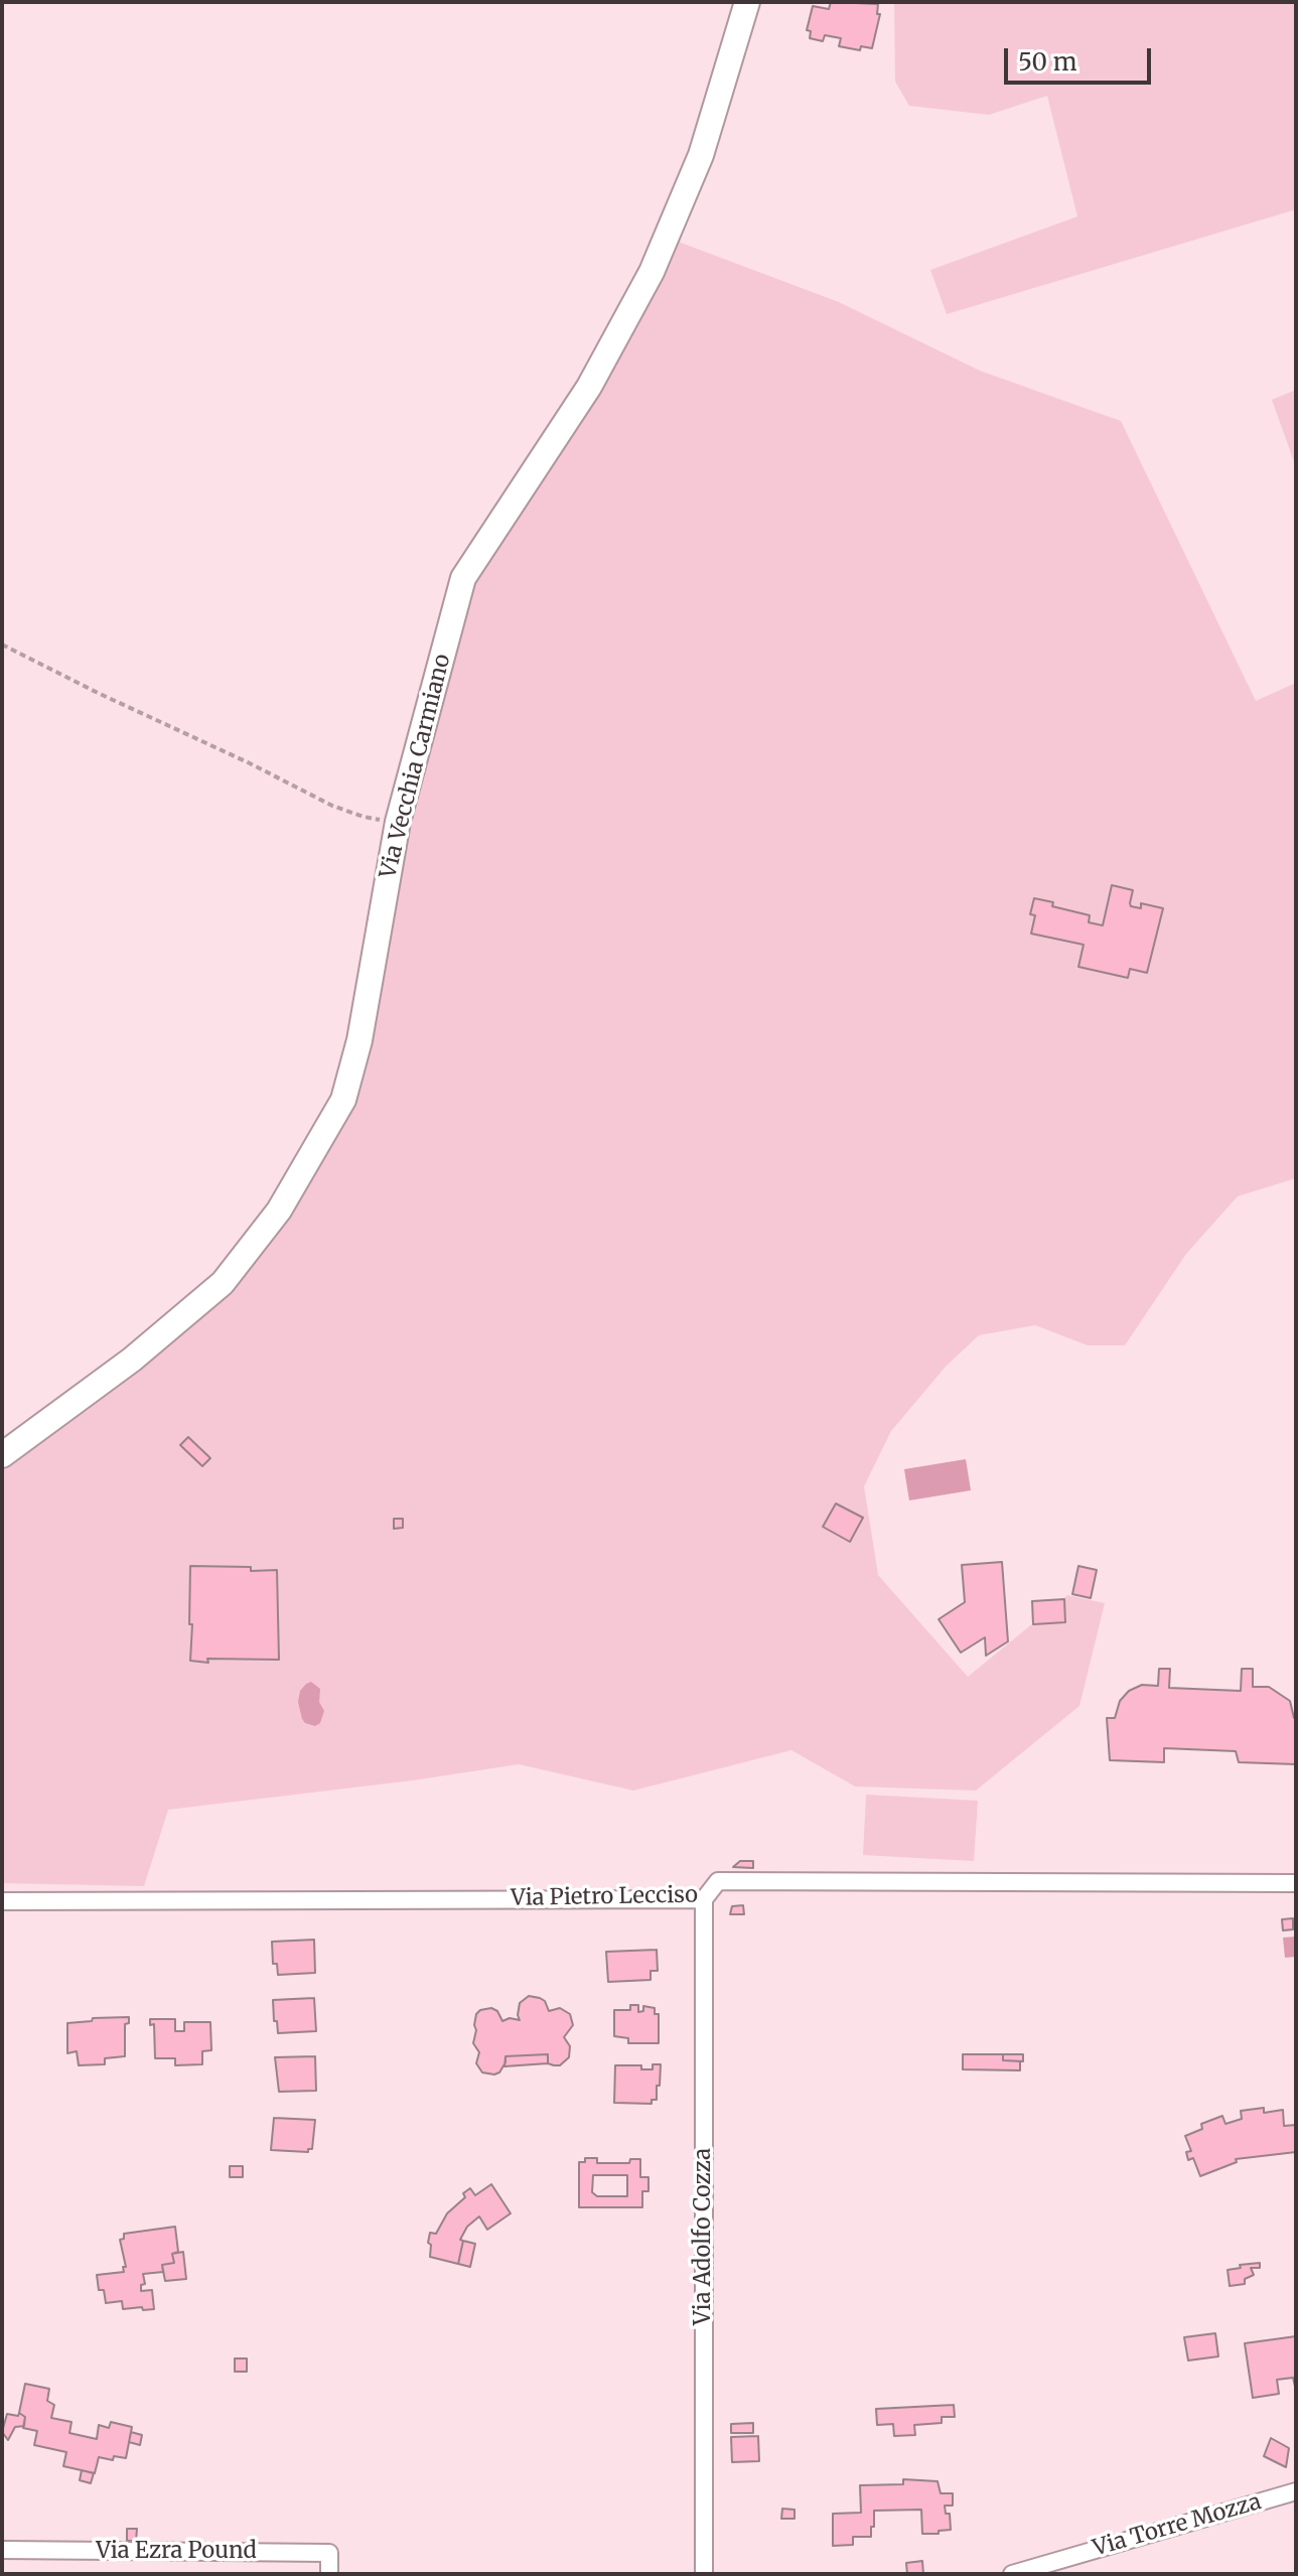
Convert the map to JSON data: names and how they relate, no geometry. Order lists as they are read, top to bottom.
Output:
{
  "streets": {
    "street": [
      "Via Vecchia Carmiano",
      "Via Pietro Lecciso",
      "Via Adolfo Cozza",
      "Via Torre Mozza",
      "Via Ezra Pound"
    ]
  },
  "crossings": [
    ["Via Pietro Lecciso", "Via Adolfo Cozza"]
  ],
  "scale_bar": "50 m"
}
